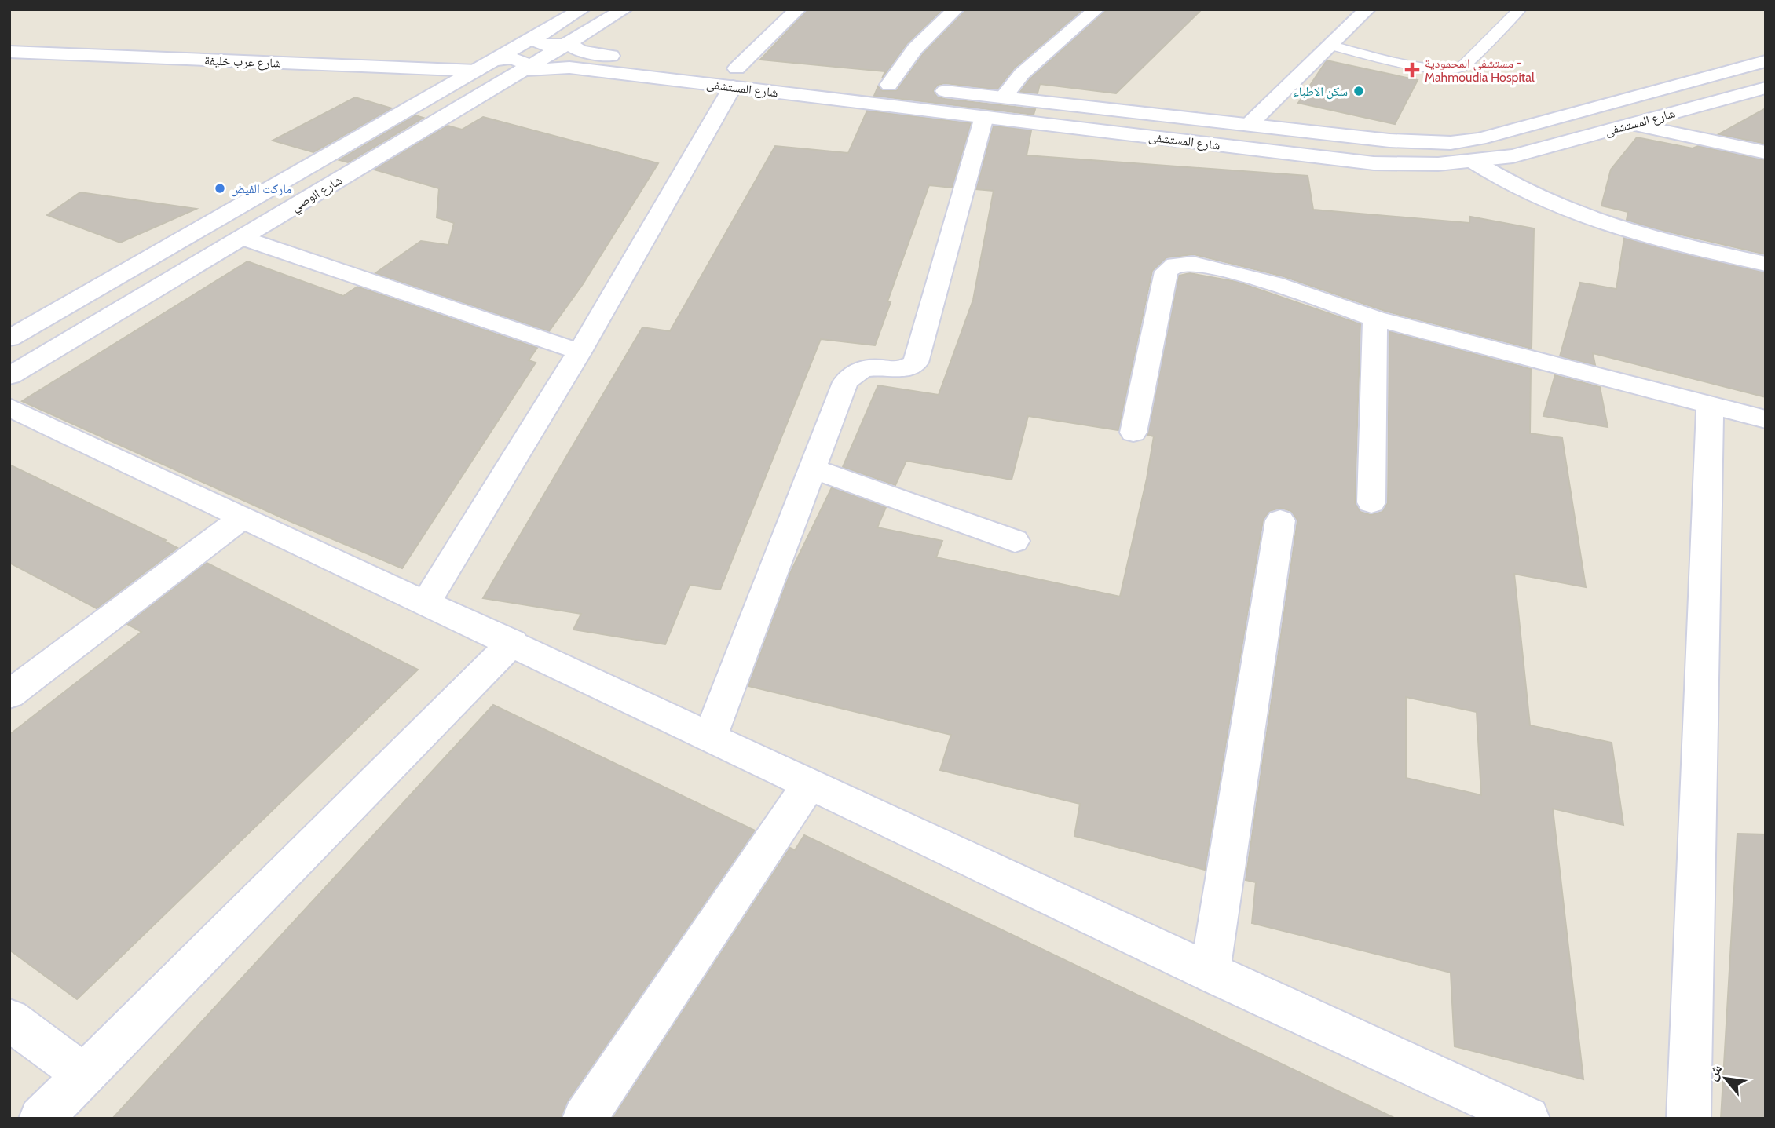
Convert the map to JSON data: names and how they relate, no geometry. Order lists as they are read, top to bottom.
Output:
{
  "streets": {
    "street": ["شارع عرب خليفة", "شارع المستشفى", "شارع الوصي"]
  },
  "crossings": [
    ["شارع عرب خليفة", "شارع المستشفى"],
    ["شارع عرب خليفة", "شارع الوصي"]
  ],
  "places": {
    "health": ["مستشفى المحمودية - Mahmoudia Hospital"],
    "other": ["سكن الاطباء", "ماركت الفيض"]
  },
  "north": "top left"
}
